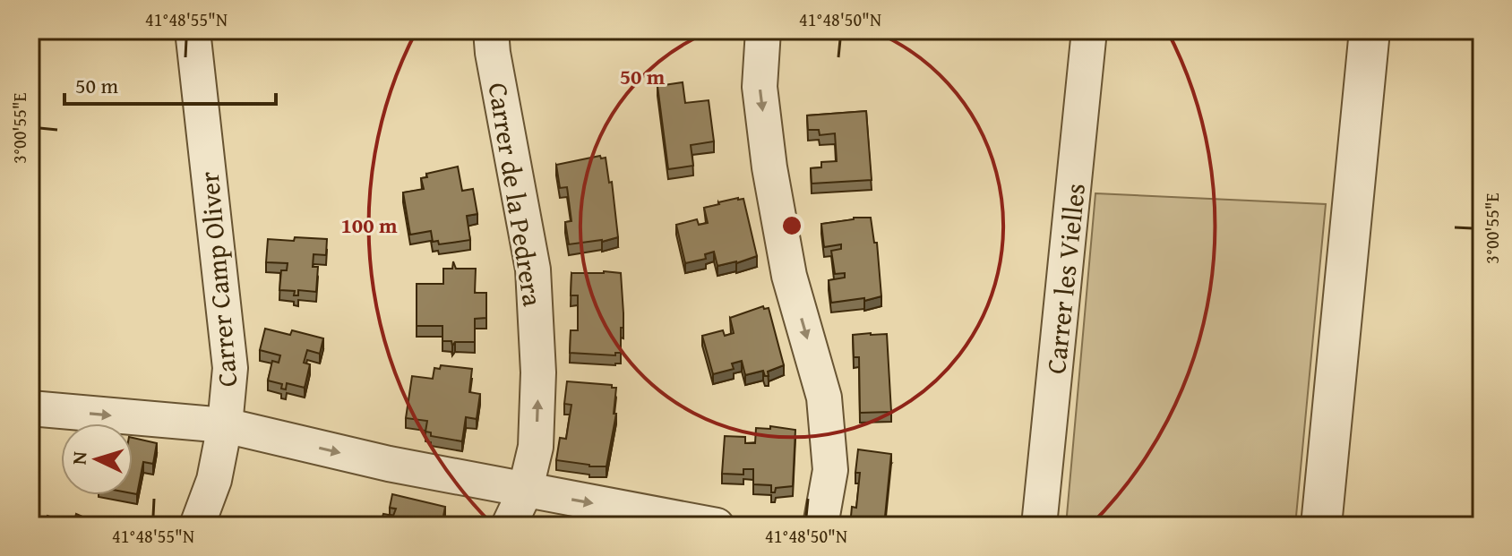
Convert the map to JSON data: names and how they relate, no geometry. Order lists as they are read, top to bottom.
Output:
{
  "streets": {
    "street": ["Carrer de la Pedrera", "Carrer les Vielles", "Carrer Camp Oliver"]
  },
  "scale_bar": "50 m",
  "north": "left",
  "coordinates": ["41°48'55\"N", "41°48'50\"N", "3°00'55\"E"],
  "rings": ["50 m", "100 m"]
}
